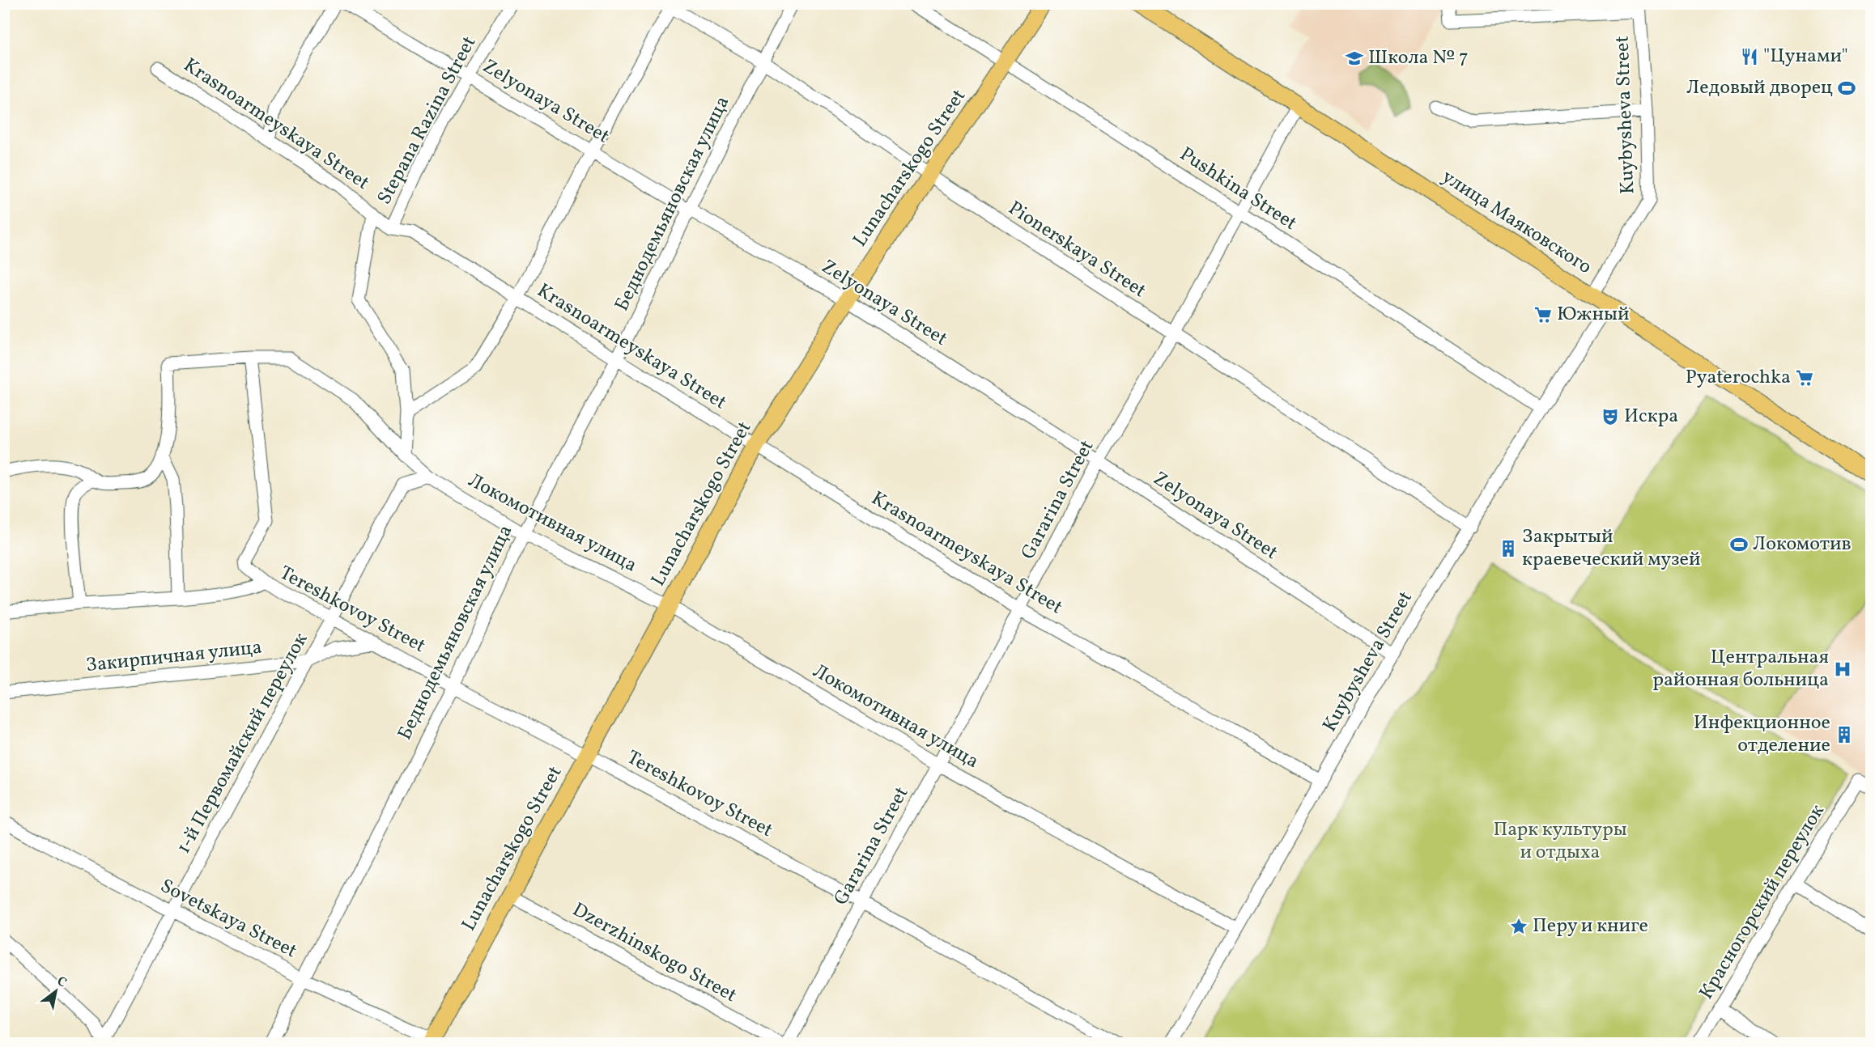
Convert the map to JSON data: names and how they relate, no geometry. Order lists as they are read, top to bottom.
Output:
{
  "streets": {
    "main road": ["Lunacharskogo Street", "улица Маяковского"],
    "street": [
      "Zelyonaya Street",
      "Kuybysheva Street",
      "Stepana Razina Street",
      "Krasnoarmeyskaya Street",
      "Pushkina Street",
      "Беднодемьяновская улица",
      "Pionerskaya Street",
      "Gararina Street",
      "Локомотивная улица",
      "Tereshkovoy Street",
      "Закирпичная улица",
      "1-й Первомайский переулок",
      "Красногорский переулок",
      "Sovetskaya Street",
      "Dzerzhinskogo Street"
    ]
  },
  "crossings": [
    ["Zelyonaya Street", "Kuybysheva Street"],
    ["Zelyonaya Street", "Stepana Razina Street"],
    ["Zelyonaya Street", "Lunacharskogo Street"],
    ["Zelyonaya Street", "Беднодемьяновская улица"],
    ["Zelyonaya Street", "Gararina Street"],
    ["Kuybysheva Street", "Krasnoarmeyskaya Street"],
    ["Kuybysheva Street", "Pushkina Street"],
    ["Kuybysheva Street", "улица Маяковского"],
    ["Kuybysheva Street", "Pionerskaya Street"],
    ["Kuybysheva Street", "Локомотивная улица"],
    ["Stepana Razina Street", "Krasnoarmeyskaya Street"],
    ["Krasnoarmeyskaya Street", "Lunacharskogo Street"],
    ["Krasnoarmeyskaya Street", "Беднодемьяновская улица"],
    ["Krasnoarmeyskaya Street", "Gararina Street"],
    ["Lunacharskogo Street", "Pushkina Street"],
    ["Lunacharskogo Street", "Pionerskaya Street"],
    ["Lunacharskogo Street", "Локомотивная улица"],
    ["Lunacharskogo Street", "Tereshkovoy Street"],
    ["Lunacharskogo Street", "Sovetskaya Street"],
    ["Lunacharskogo Street", "Dzerzhinskogo Street"],
    ["Pushkina Street", "Gararina Street"],
    ["Беднодемьяновская улица", "Pionerskaya Street"],
    ["Беднодемьяновская улица", "Локомотивная улица"],
    ["Беднодемьяновская улица", "Tereshkovoy Street"],
    ["Беднодемьяновская улица", "Sovetskaya Street"],
    ["улица Маяковского", "Gararina Street"],
    ["Pionerskaya Street", "Gararina Street"],
    ["Gararina Street", "Локомотивная улица"],
    ["Gararina Street", "Tereshkovoy Street"],
    ["Локомотивная улица", "Tereshkovoy Street"],
    ["Локомотивная улица", "1-й Первомайский переулок"],
    ["Tereshkovoy Street", "Закирпичная улица"],
    ["Tereshkovoy Street", "1-й Первомайский переулок"],
    ["Закирпичная улица", "1-й Первомайский переулок"],
    ["1-й Первомайский переулок", "Sovetskaya Street"]
  ],
  "parks": ["Парк культуры и отдыха"],
  "places": {
    "restaurant": ["\"Цунами\""],
    "school or university": ["Школа № 7"],
    "sports": ["Ледовый дворец", "Локомотив"],
    "supermarket": ["Южный", "Pyaterochka"],
    "theatre": ["Искра"],
    "building": ["Закрытый краевеческий музей", "Инфекционное отделение"],
    "hospital": ["Центральная районная больница"],
    "place": ["Перу и книге"]
  },
  "north": "top right"
}
